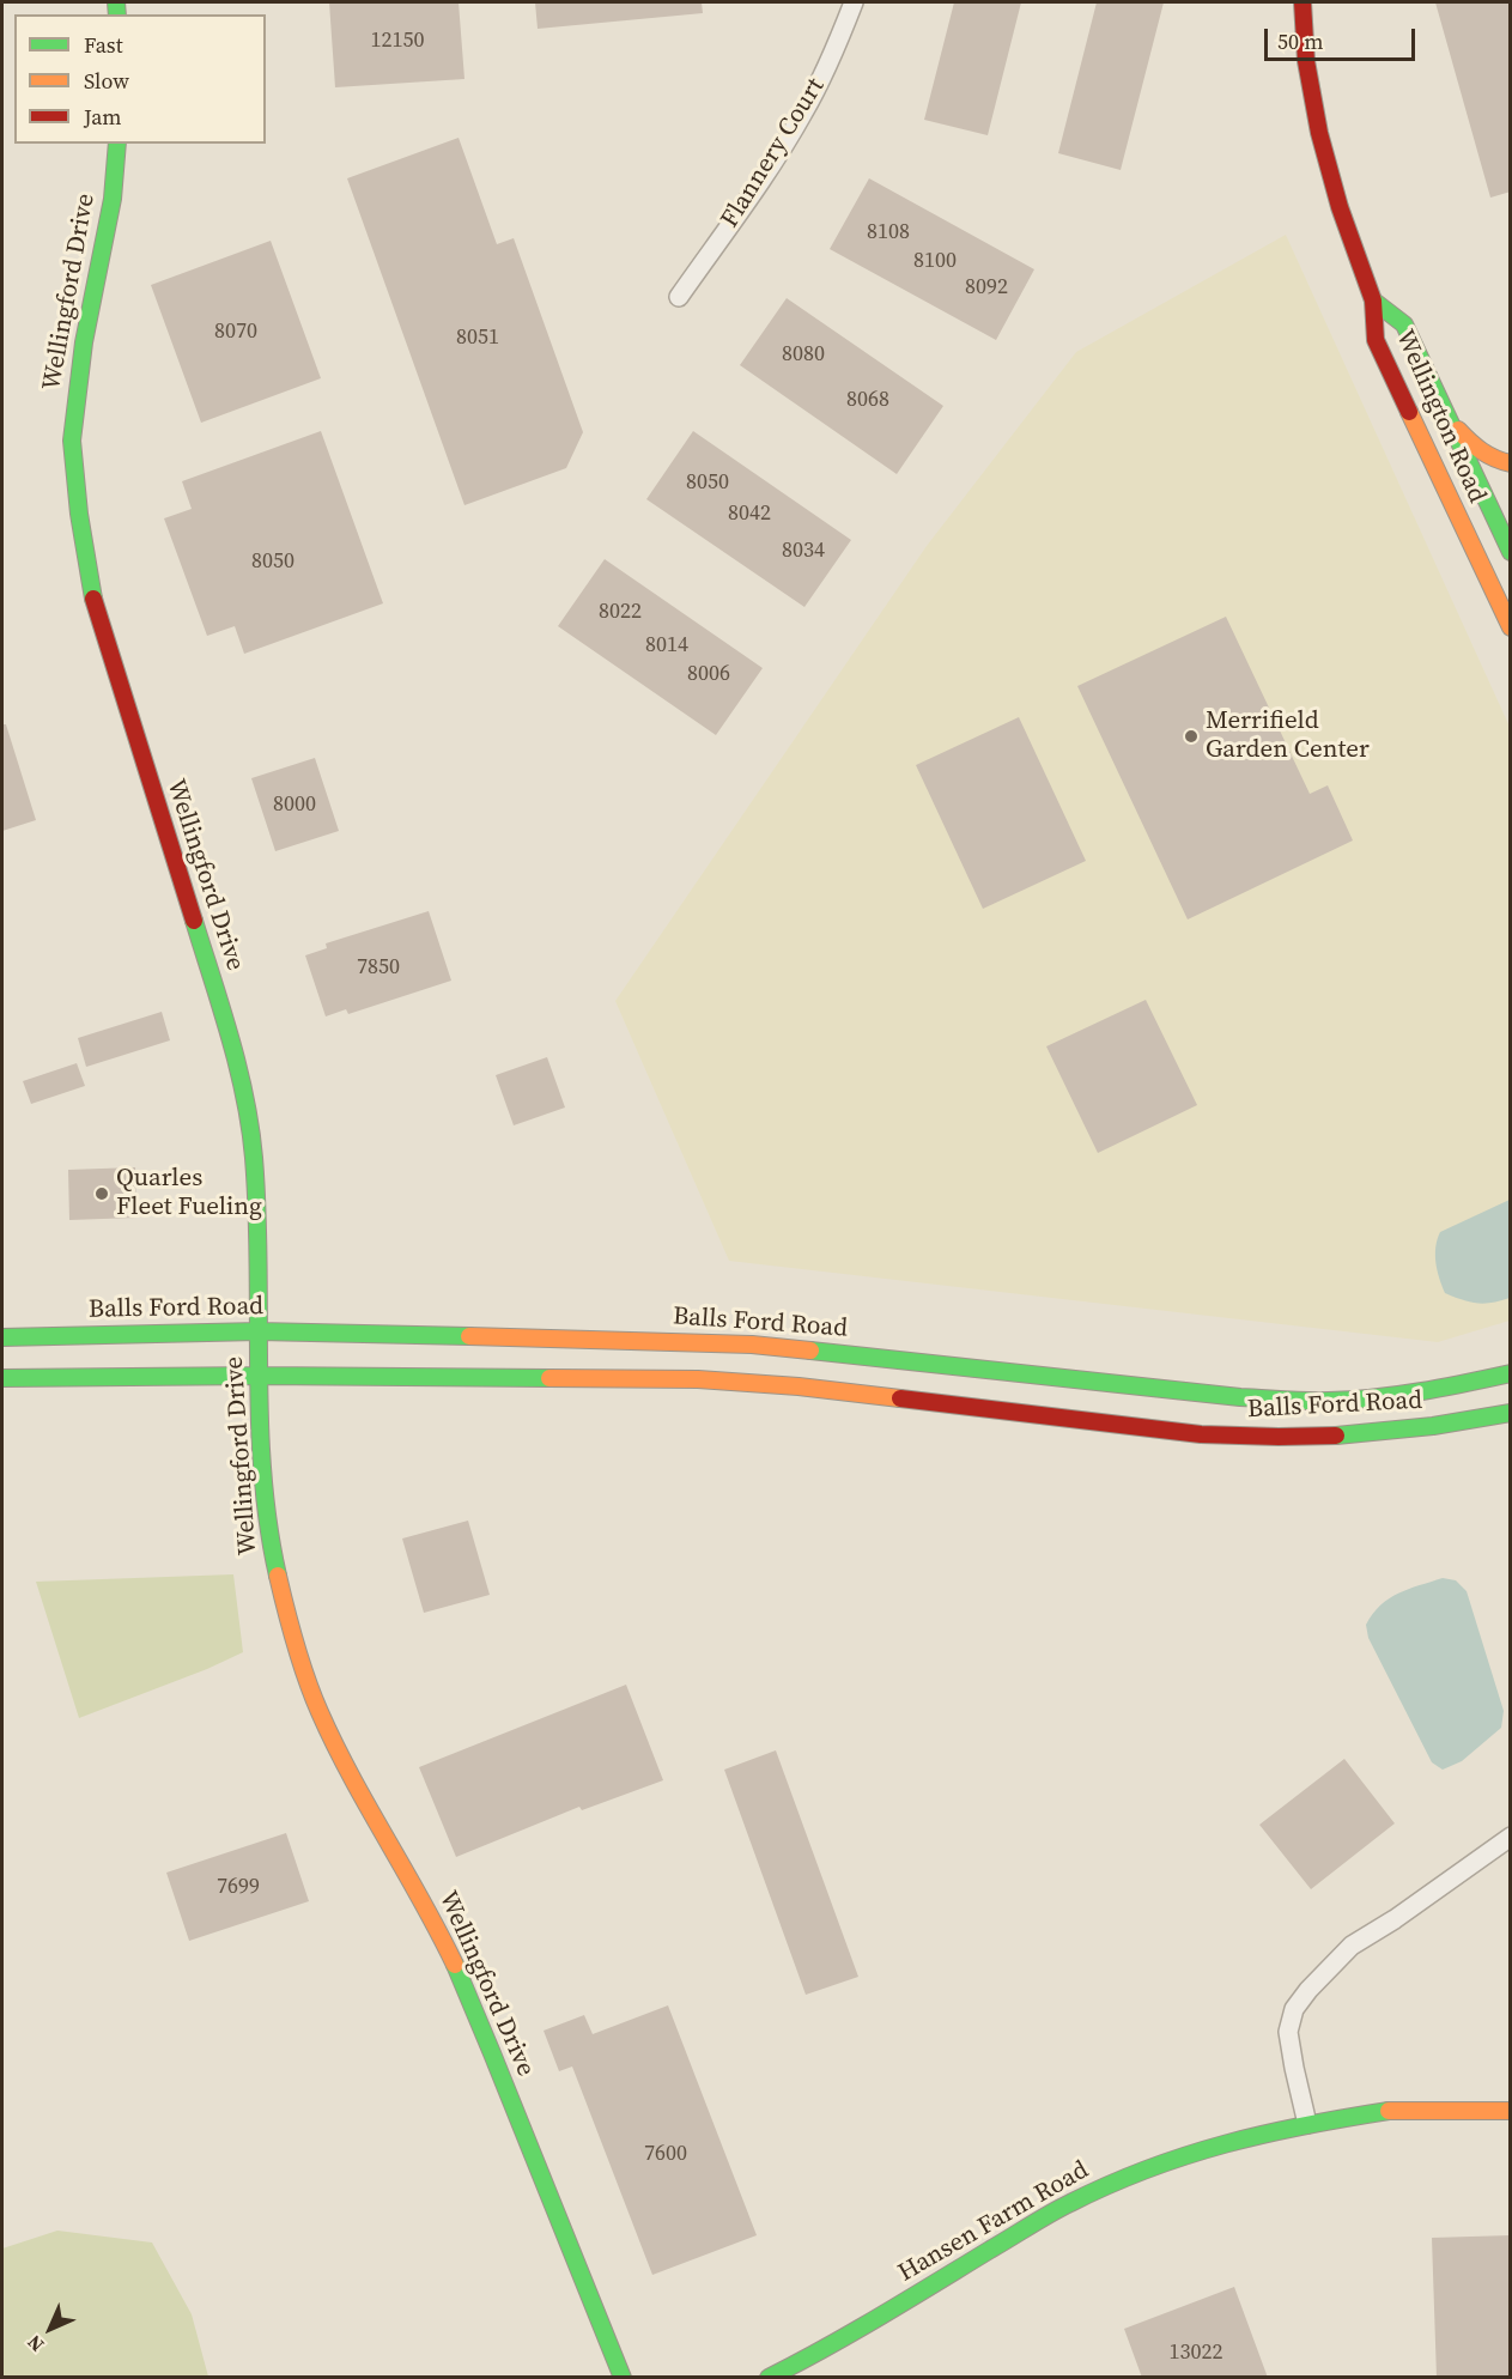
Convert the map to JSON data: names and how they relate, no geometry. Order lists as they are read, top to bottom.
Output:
{
  "streets": {
    "main road": [
      "Wellingford Drive",
      "Wellington Road",
      "Balls Ford Road",
      "Hansen Farm Road"
    ],
    "street": ["Flannery Court"]
  },
  "crossings": [
    ["Wellingford Drive", "Balls Ford Road"]
  ],
  "places": ["Merrifield Garden Center", "Quarles Fleet Fueling"],
  "house_numbers": [
    "12150",
    "8108",
    "8100",
    "8092",
    "8070",
    "8051",
    "8080",
    "8068",
    "8050",
    "8042",
    "8034",
    "8050",
    "8022",
    "8014",
    "8006",
    "8000",
    "7850",
    "7699",
    "7600",
    "13022"
  ],
  "legend": ["Fast", "Slow", "Jam"],
  "scale_bar": "50 m",
  "north": "bottom left"
}
